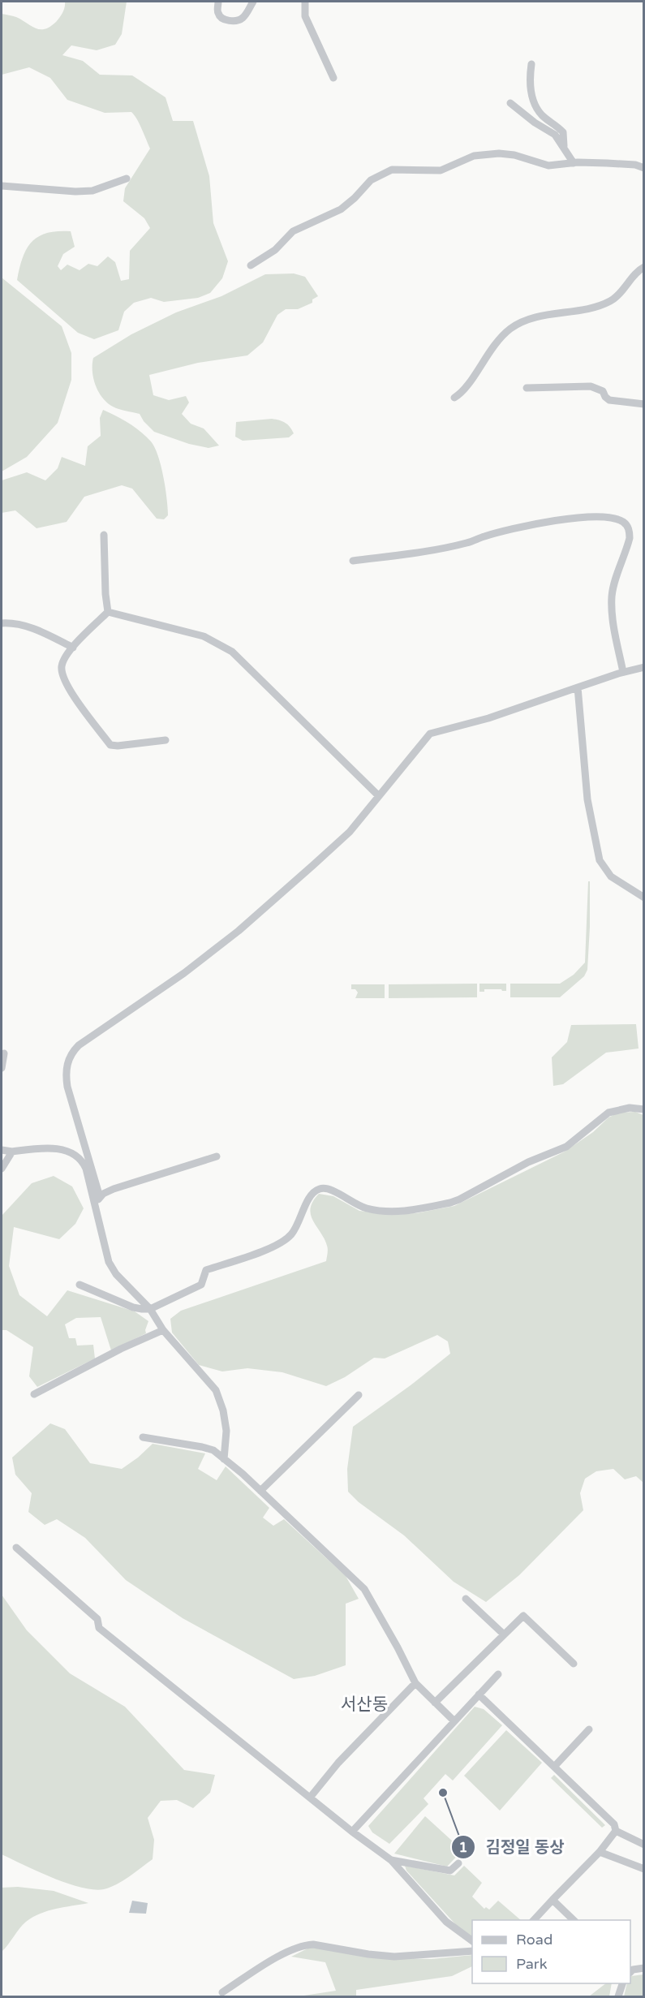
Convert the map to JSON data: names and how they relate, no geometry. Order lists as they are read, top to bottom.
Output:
{
  "districts": ["서산동"],
  "places": ["김정일 동상"],
  "legend": ["Road", "Park"]
}
